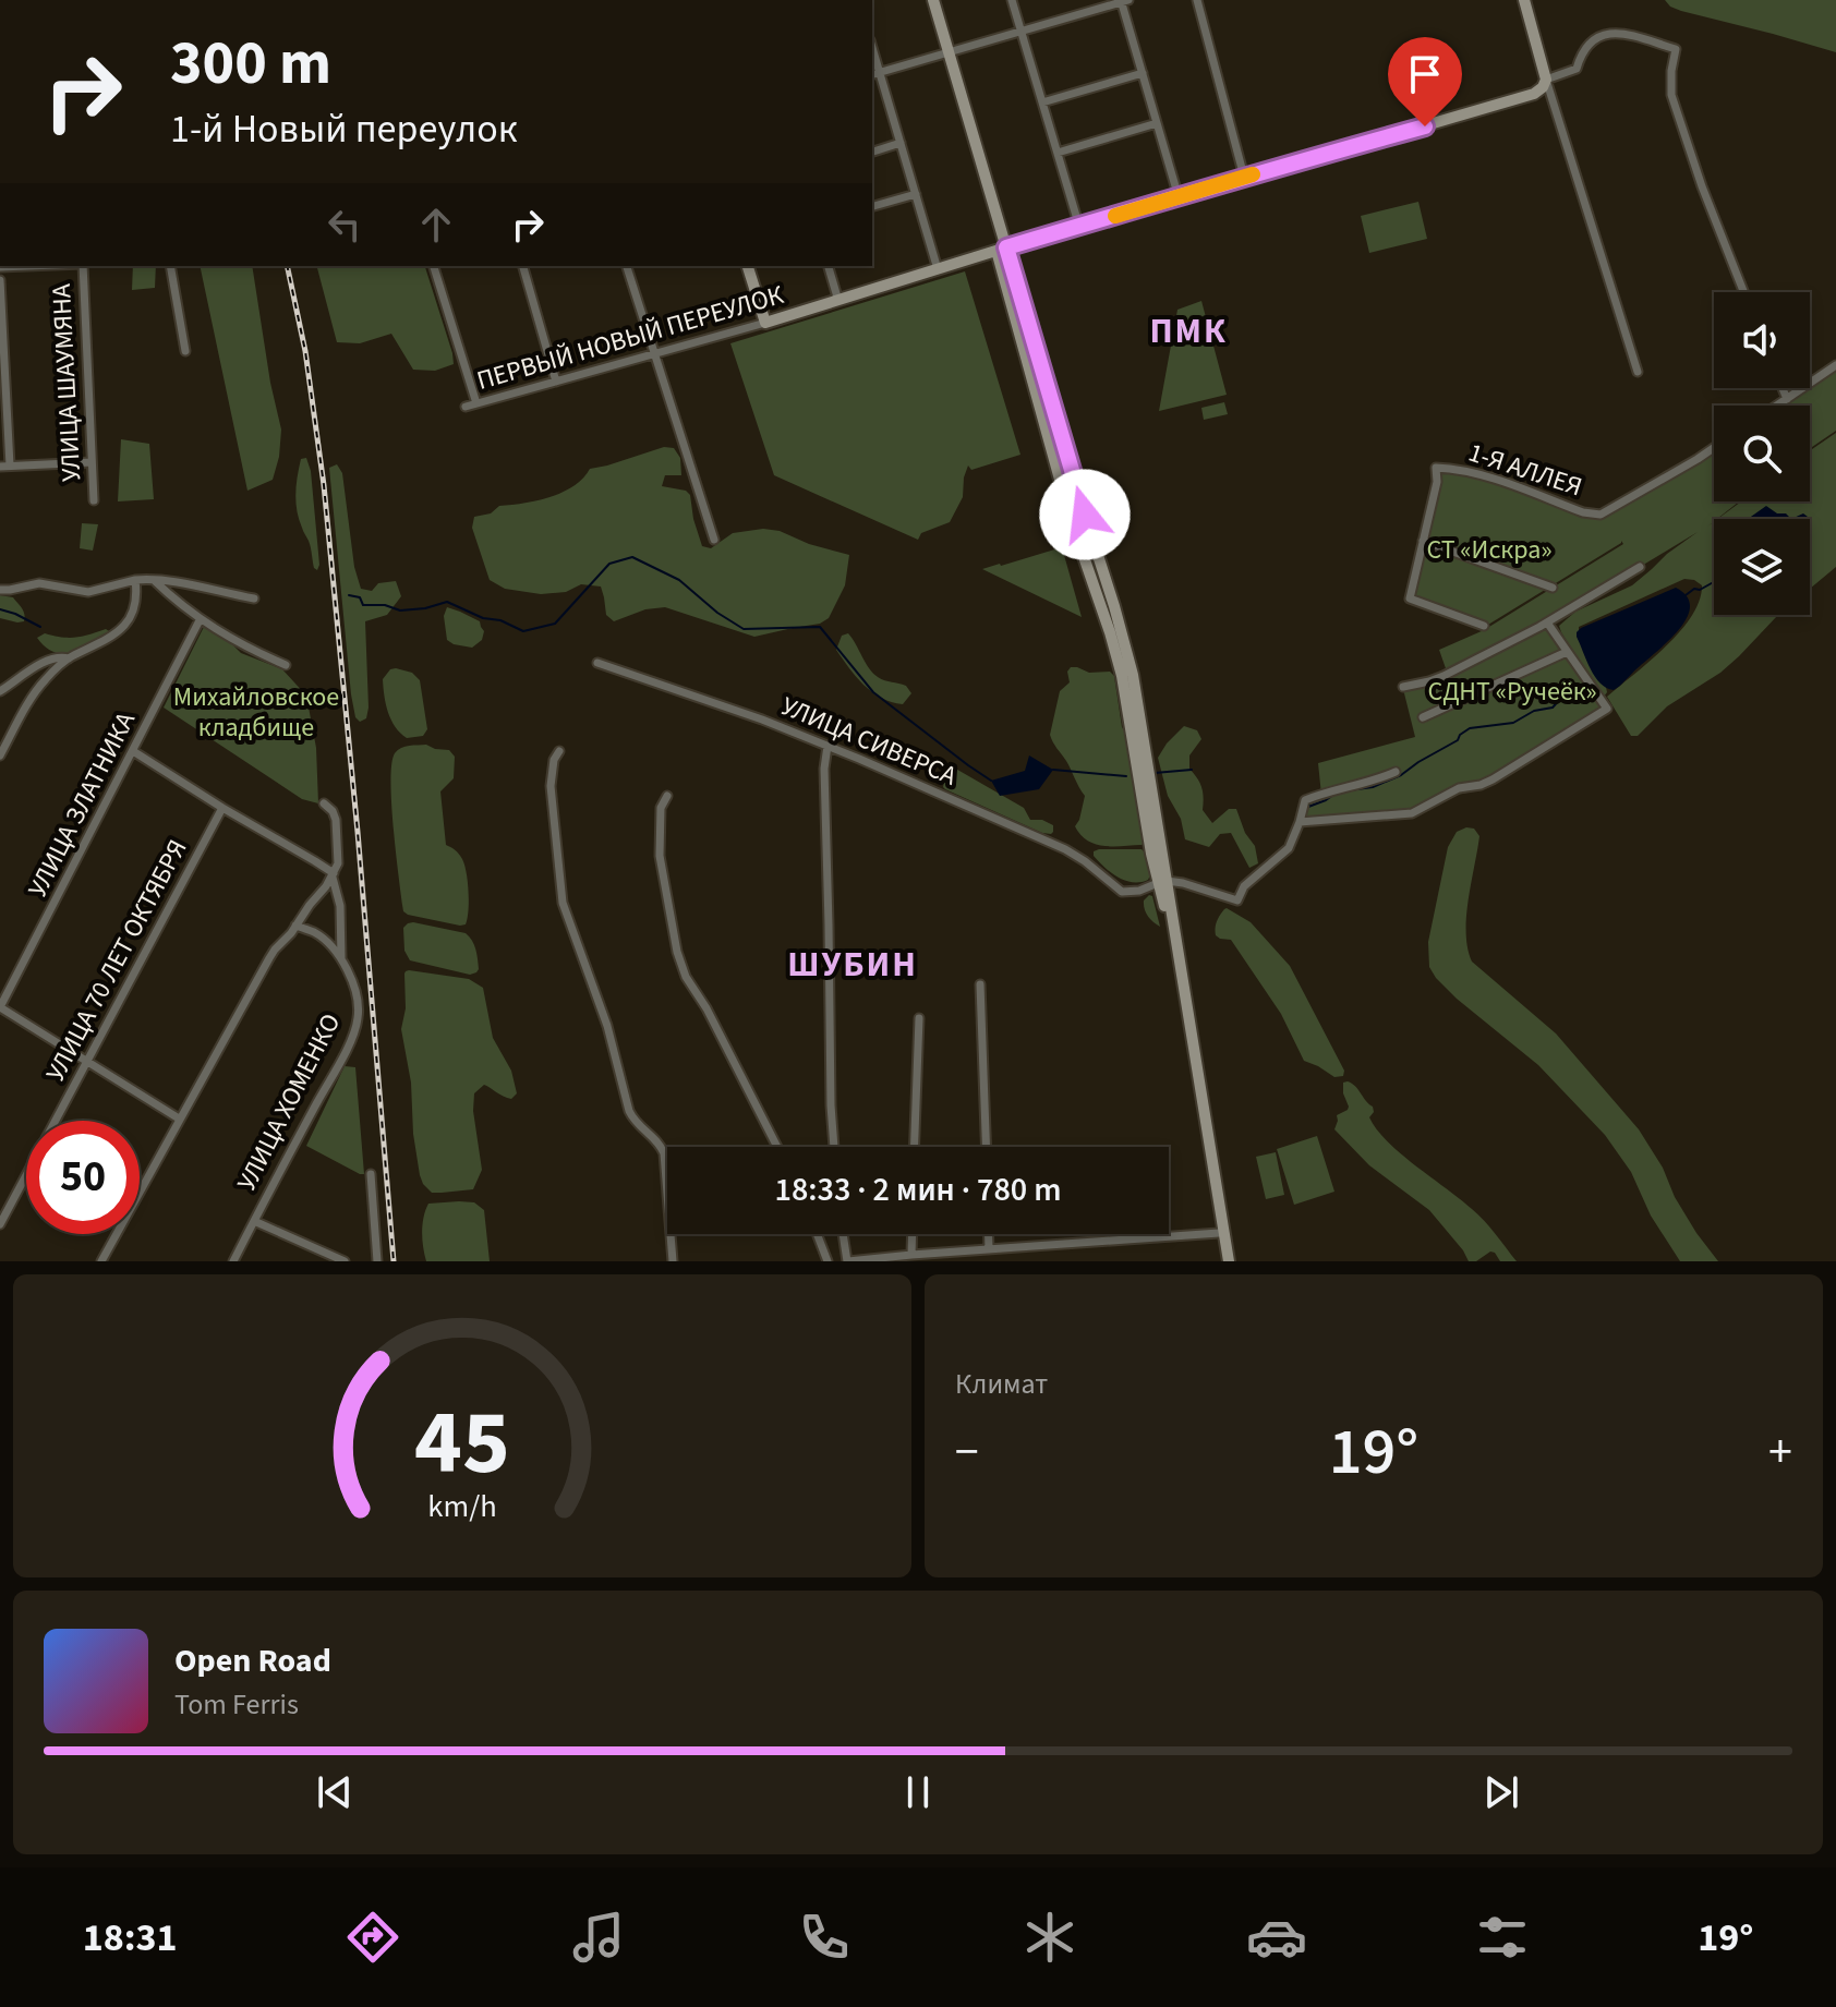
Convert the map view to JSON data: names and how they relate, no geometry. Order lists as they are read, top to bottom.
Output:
{
  "streets": {
    "main road": ["ПЕРВЫЙ НОВЫЙ ПЕРЕУЛОК"],
    "street": [
      "УЛИЦА ШАУМЯНА",
      "1-Я АЛЛЕЯ",
      "УЛИЦА СИВЕРСА",
      "УЛИЦА ЗЛАТНИКА",
      "УЛИЦА 70 ЛЕТ ОКТЯБРЯ",
      "УЛИЦА ХОМЕНКО"
    ]
  },
  "districts": ["ПМК", "ШУБИН"],
  "parks": ["СТ «Искра»", "СДНТ «Ручеёк»", "Михайловское кладбище"],
  "page": {
    "turn": ["300 m", "1-й Новый переулок"],
    "limit": "50",
    "trip": "18:33 · 2 мин · 780 m",
    "tile": "Климат",
    "heat": ["−", "19°", "+"],
    "song": ["Open Road", "Tom Ferris"],
    "tabs": ["18:31", "19°"],
    "gauge": ["45", "km/h"]
  }
}
